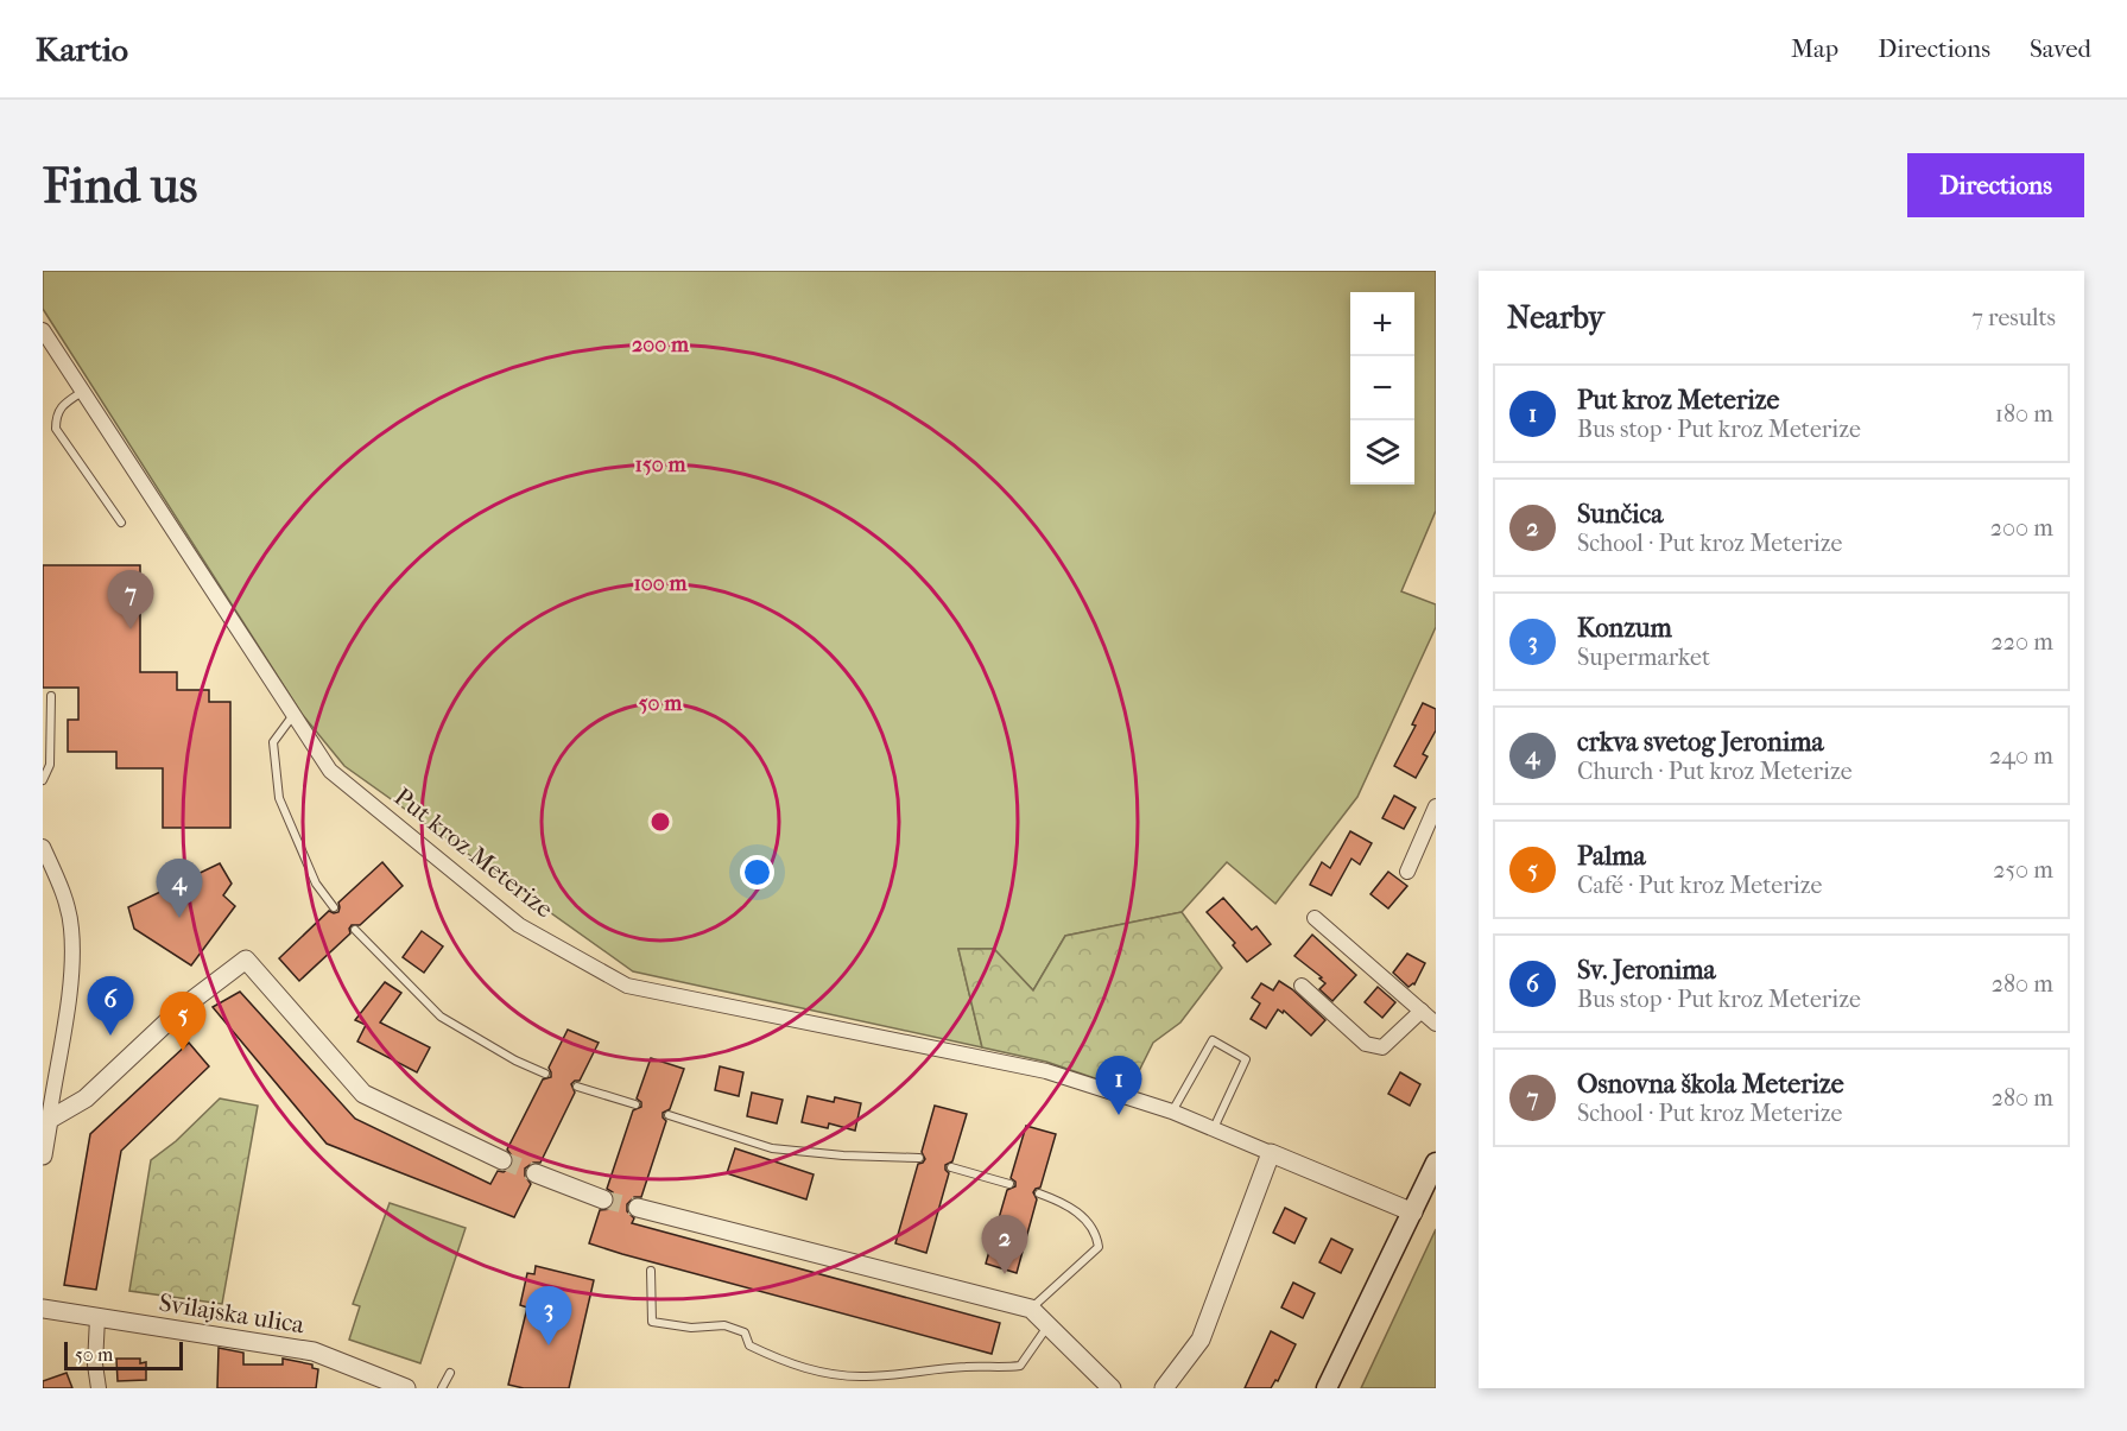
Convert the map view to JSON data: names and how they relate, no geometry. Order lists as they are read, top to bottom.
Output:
{
  "streets": {
    "street": ["Put kroz Meterize", "Svilajska ulica"]
  },
  "scale_bar": "50 m",
  "page": {
    "header": "Kartio",
    "nav": ["Map", "Directions", "Saved"],
    "buttons": "Directions",
    "title": "Find us",
    "heading": ["Nearby", "7 results"],
    "map_buttons": ["+", "−"],
    "list": [
      {
        "mark": "1",
        "name": "Put kroz Meterize",
        "note": "Bus stop · Put kroz Meterize",
        "value": "180 m"
      },
      {
        "mark": "2",
        "name": "Sunčica",
        "note": "School · Put kroz Meterize",
        "value": "200 m"
      },
      {
        "mark": "3",
        "name": "Konzum",
        "note": "Supermarket",
        "value": "220 m"
      },
      {
        "mark": "4",
        "name": "crkva svetog Jeronima",
        "note": "Church · Put kroz Meterize",
        "value": "240 m"
      },
      {
        "mark": "5",
        "name": "Palma",
        "note": "Café · Put kroz Meterize",
        "value": "250 m"
      },
      {
        "mark": "6",
        "name": "Sv. Jeronima",
        "note": "Bus stop · Put kroz Meterize",
        "value": "280 m"
      },
      {
        "mark": "7",
        "name": "Osnovna škola Meterize",
        "note": "School · Put kroz Meterize",
        "value": "280 m"
      }
    ],
    "pins": [
      "7",
      "4",
      "6",
      "5",
      "1",
      "2",
      "3"
    ],
    "scale": "50 m"
  },
  "rings": [
    "200 m",
    "150 m",
    "100 m",
    "50 m"
  ]
}
